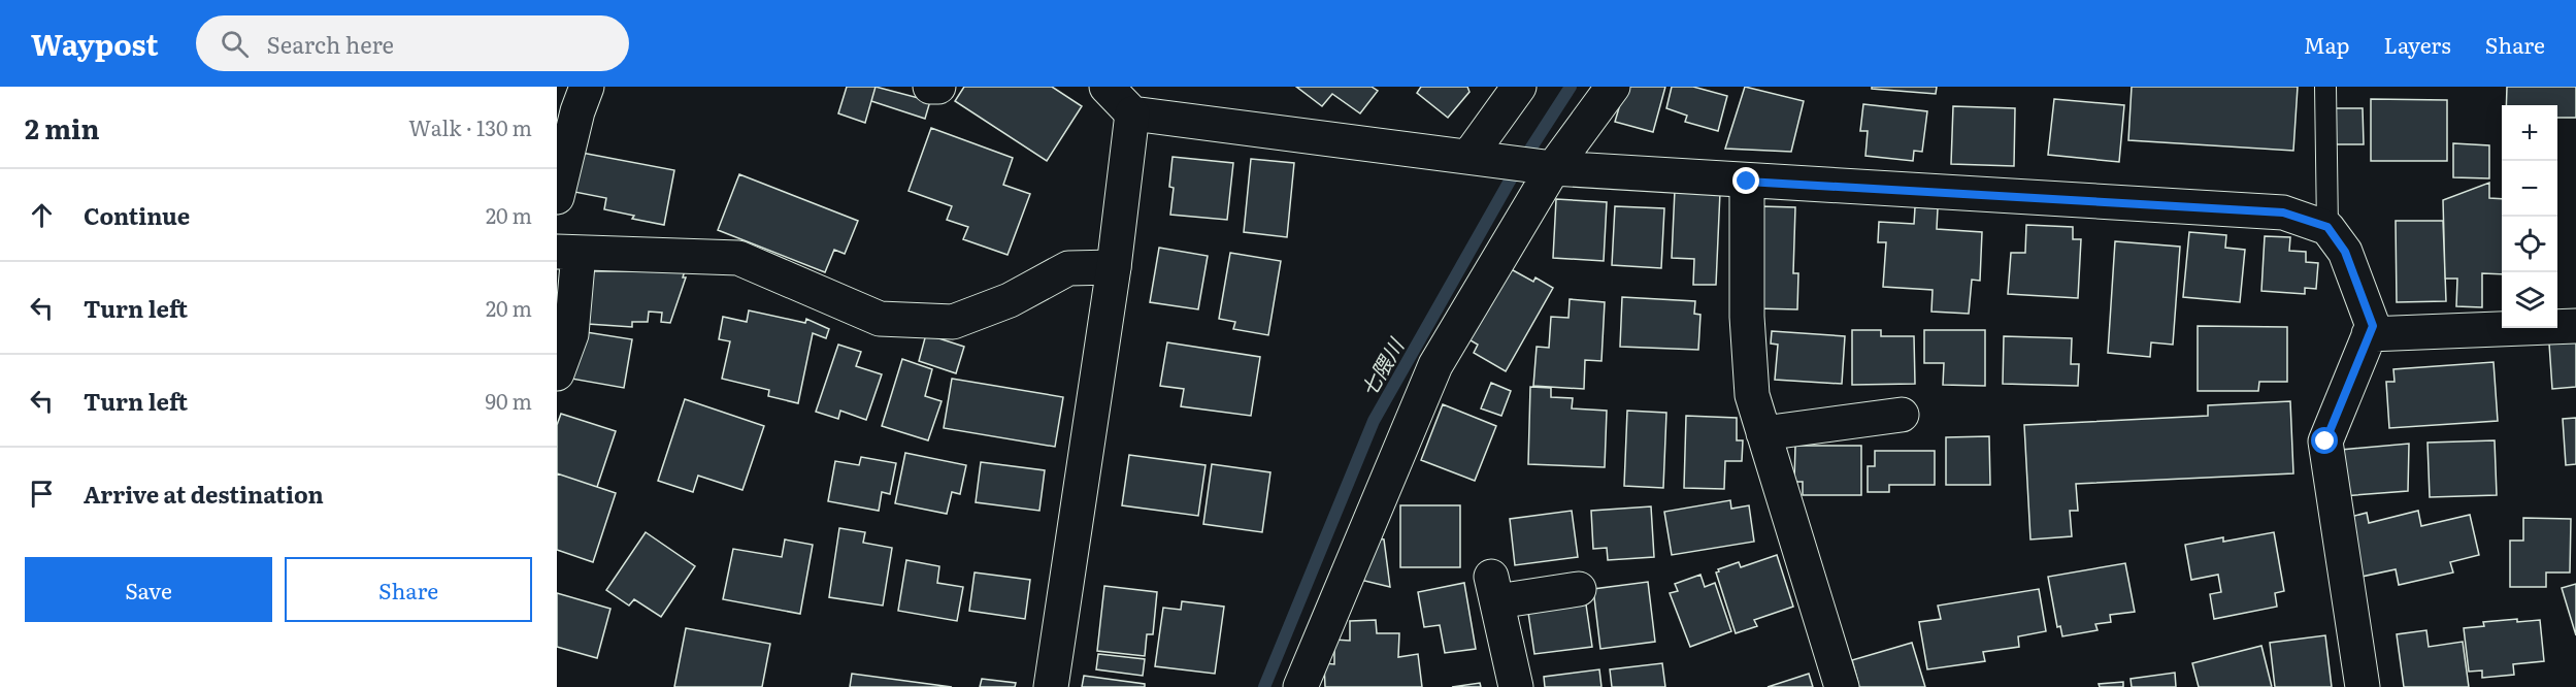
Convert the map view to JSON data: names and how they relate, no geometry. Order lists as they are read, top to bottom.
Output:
{
  "water": ["七隈川"],
  "page": {
    "header": "Waypost",
    "search": "Search here",
    "nav": ["Map", "Layers", "Share"],
    "heading": ["2 min", "Walk · 130 m"],
    "map_buttons": ["+", "−"],
    "list": [
      ["Continue", "20 m"],
      ["Turn left", "20 m"],
      ["Turn left", "90 m"],
      "Arrive at destination"
    ],
    "buttons": ["Save", "Share"]
  }
}
